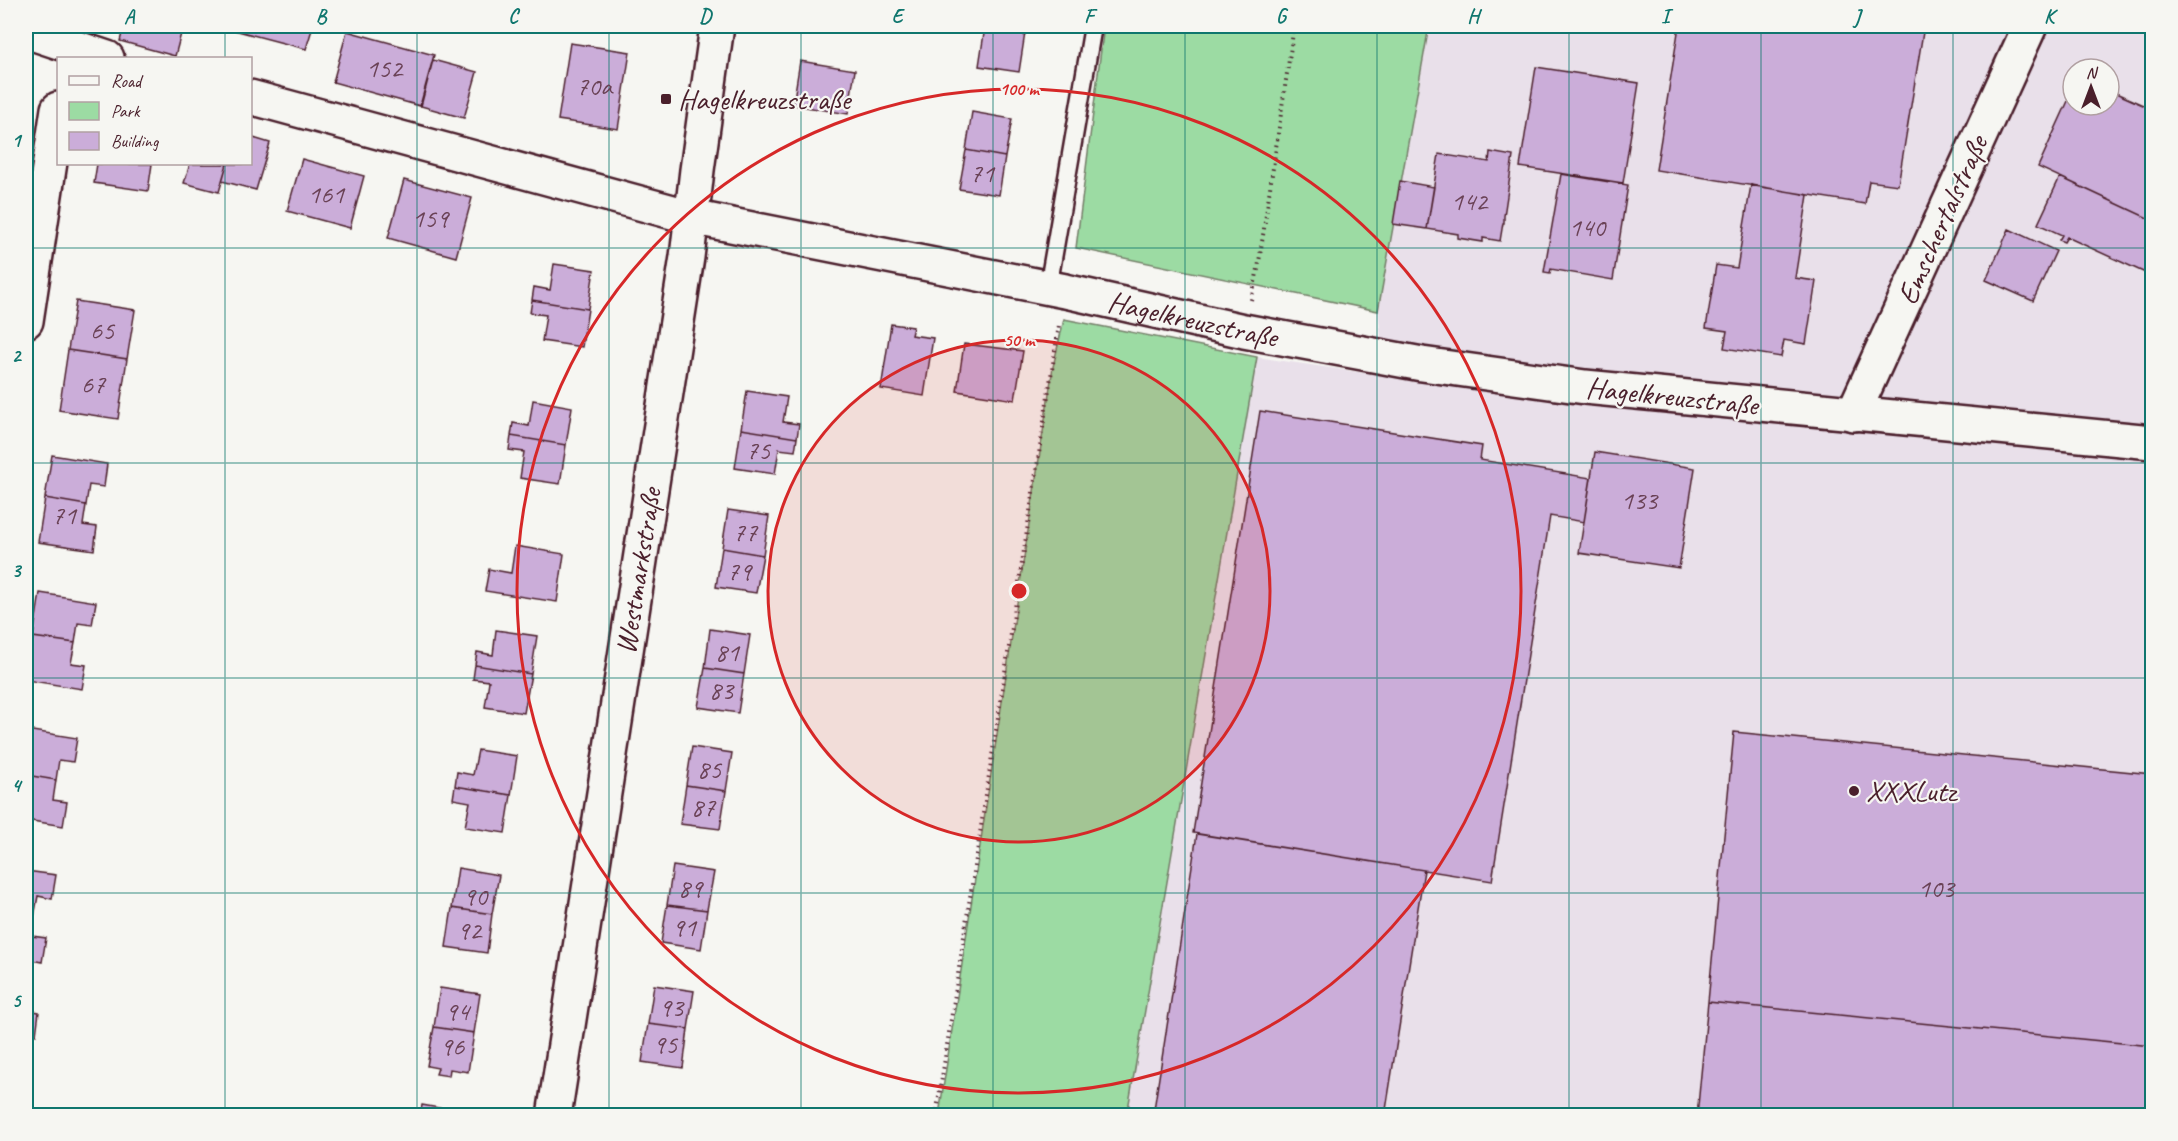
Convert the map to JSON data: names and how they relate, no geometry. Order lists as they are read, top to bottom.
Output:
{
  "streets": {
    "street": ["Emschertalstraße", "Hagelkreuzstraße", "Westmarkstraße"]
  },
  "crossings": [
    ["Emschertalstraße", "Hagelkreuzstraße"],
    ["Hagelkreuzstraße", "Westmarkstraße"]
  ],
  "places": {
    "transit": ["Hagelkreuzstraße"],
    "other": ["XXXLutz"]
  },
  "house_numbers": [
    "152",
    "70a",
    "71",
    "161",
    "142",
    "159",
    "140",
    "65",
    "67",
    "75",
    "133",
    "71",
    "77",
    "79",
    "81",
    "83",
    "85",
    "87",
    "89",
    "103",
    "90",
    "91",
    "92",
    "93",
    "94",
    "95",
    "96"
  ],
  "legend": ["Road", "Park", "Building"],
  "north": "top",
  "grid": {
    "columns": [
      "A",
      "B",
      "C",
      "D",
      "E",
      "F",
      "G",
      "H",
      "I",
      "J",
      "K"
    ],
    "rows": [
      "1",
      "2",
      "3",
      "4",
      "5"
    ]
  },
  "rings": ["100 m", "50 m"]
}
